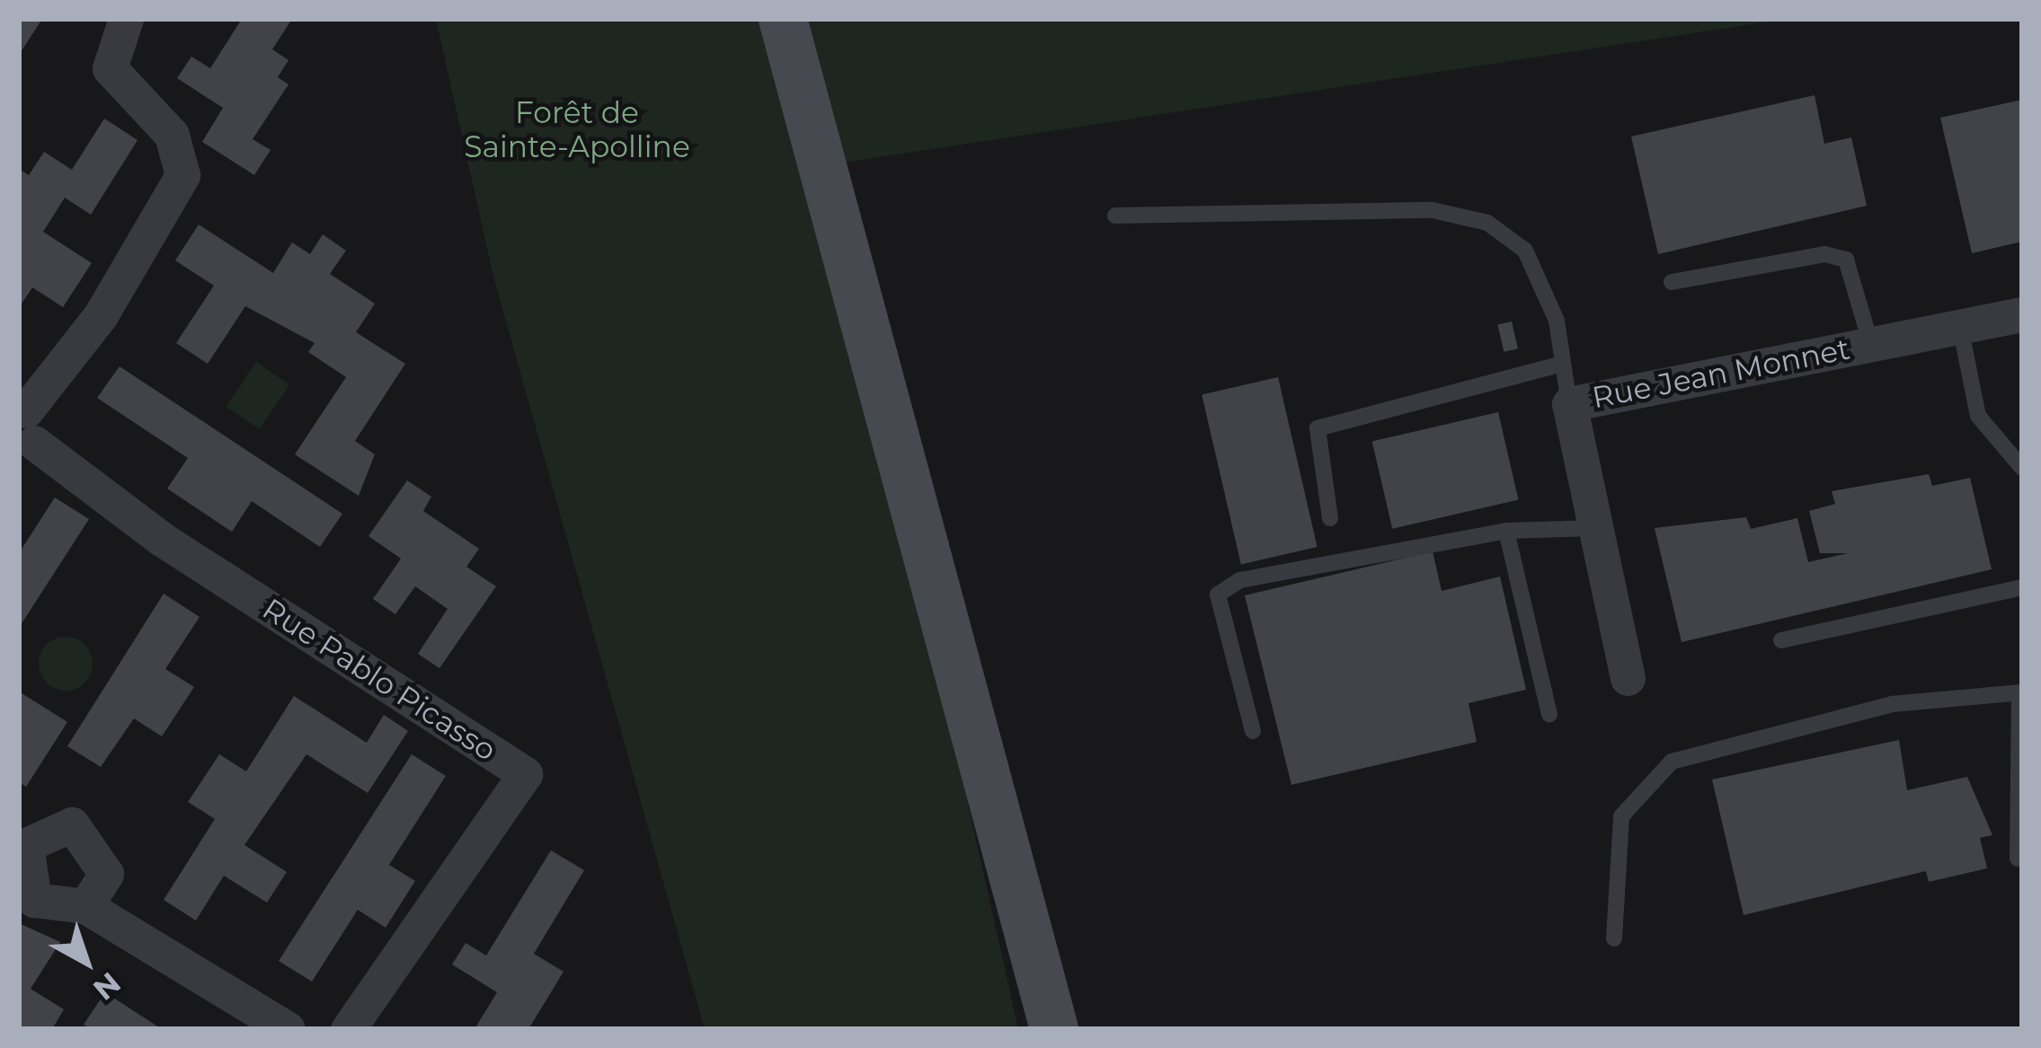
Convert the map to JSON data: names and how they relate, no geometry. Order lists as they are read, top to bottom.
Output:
{
  "streets": {
    "street": ["Rue Jean Monnet", "Rue Pablo Picasso"]
  },
  "parks": ["Forêt de Sainte-Apolline"],
  "north": "bottom right"
}
